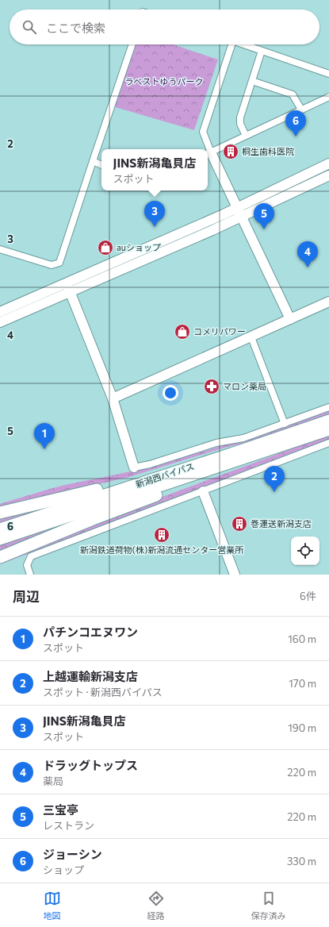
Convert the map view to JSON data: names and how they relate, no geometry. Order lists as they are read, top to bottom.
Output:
{
  "streets": {
    "highway": ["新潟西バイパス"]
  },
  "parks": ["ラベストゆうパーク"],
  "places": {
    "building": ["桐生歯科医院", "巻運送新潟支店", "新潟鉄道荷物(株)新潟流通センター営業所"],
    "shop": ["auショップ", "コメリパワー"],
    "pharmacy": ["マロン薬局"]
  },
  "page": {
    "search": "ここで検索",
    "pins": [
      "6",
      "3",
      "5",
      "4",
      "1",
      "2"
    ],
    "popup": ["JINS新潟亀貝店", "スポット"],
    "heading": ["周辺", "6件"],
    "list": [
      {
        "mark": "1",
        "name": "パチンコエヌワン",
        "note": "スポット",
        "value": "160 m"
      },
      {
        "mark": "2",
        "name": "上越運輸新潟支店",
        "note": "スポット · 新潟西バイパス",
        "value": "170 m"
      },
      {
        "mark": "3",
        "name": "JINS新潟亀貝店",
        "note": "スポット",
        "value": "190 m"
      },
      {
        "mark": "4",
        "name": "ドラッグトップス",
        "note": "薬局",
        "value": "220 m"
      },
      {
        "mark": "5",
        "name": "三宝亭",
        "note": "レストラン",
        "value": "220 m"
      },
      {
        "mark": "6",
        "name": "ジョーシン",
        "note": "ショップ",
        "value": "330 m"
      }
    ],
    "nav": ["地図", "経路", "保存済み"]
  },
  "grid": {
    "rows": [
      "2",
      "3",
      "4",
      "5",
      "6"
    ]
  }
}
